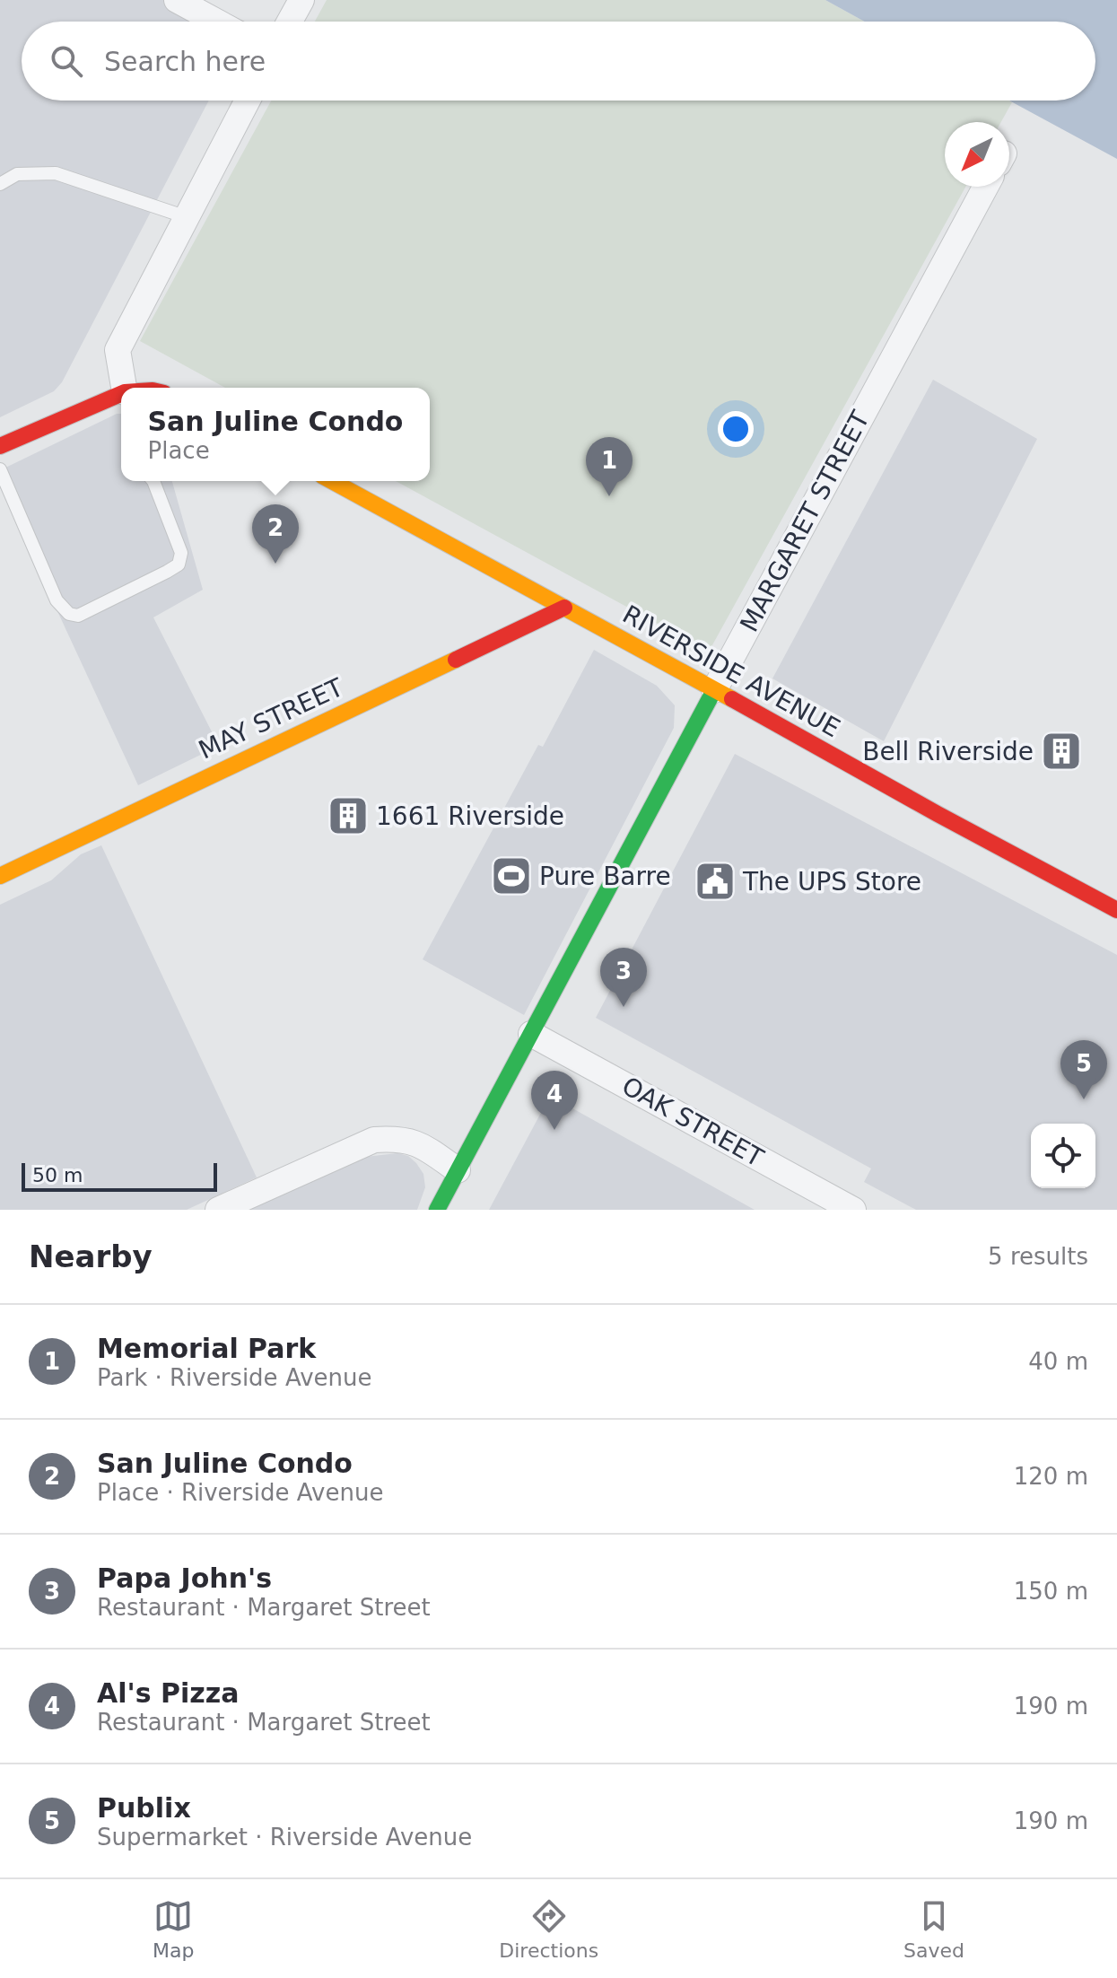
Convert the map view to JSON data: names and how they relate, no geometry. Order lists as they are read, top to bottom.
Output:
{
  "streets": {
    "main road": ["MARGARET STREET", "RIVERSIDE AVENUE", "MAY STREET"],
    "street": ["OAK STREET"]
  },
  "crossings": [
    ["MARGARET STREET", "RIVERSIDE AVENUE"],
    ["MARGARET STREET", "OAK STREET"],
    ["RIVERSIDE AVENUE", "MAY STREET"]
  ],
  "places": {
    "building": ["Bell Riverside", "1661 Riverside"],
    "sports": ["Pure Barre"],
    "public building": ["The UPS Store"]
  },
  "scale_bar": "50 m",
  "north": "bottom left",
  "page": {
    "search": "Search here",
    "popup": ["San Juline Condo", "Place"],
    "pins": [
      "1",
      "2",
      "3",
      "5",
      "4"
    ],
    "scale": "50 m",
    "heading": ["Nearby", "5 results"],
    "list": [
      {
        "mark": "1",
        "name": "Memorial Park",
        "note": "Park · Riverside Avenue",
        "value": "40 m"
      },
      {
        "mark": "2",
        "name": "San Juline Condo",
        "note": "Place · Riverside Avenue",
        "value": "120 m"
      },
      {
        "mark": "3",
        "name": "Papa John's",
        "note": "Restaurant · Margaret Street",
        "value": "150 m"
      },
      {
        "mark": "4",
        "name": "Al's Pizza",
        "note": "Restaurant · Margaret Street",
        "value": "190 m"
      },
      {
        "mark": "5",
        "name": "Publix",
        "note": "Supermarket · Riverside Avenue",
        "value": "190 m"
      }
    ],
    "nav": ["Map", "Directions", "Saved"]
  }
}
